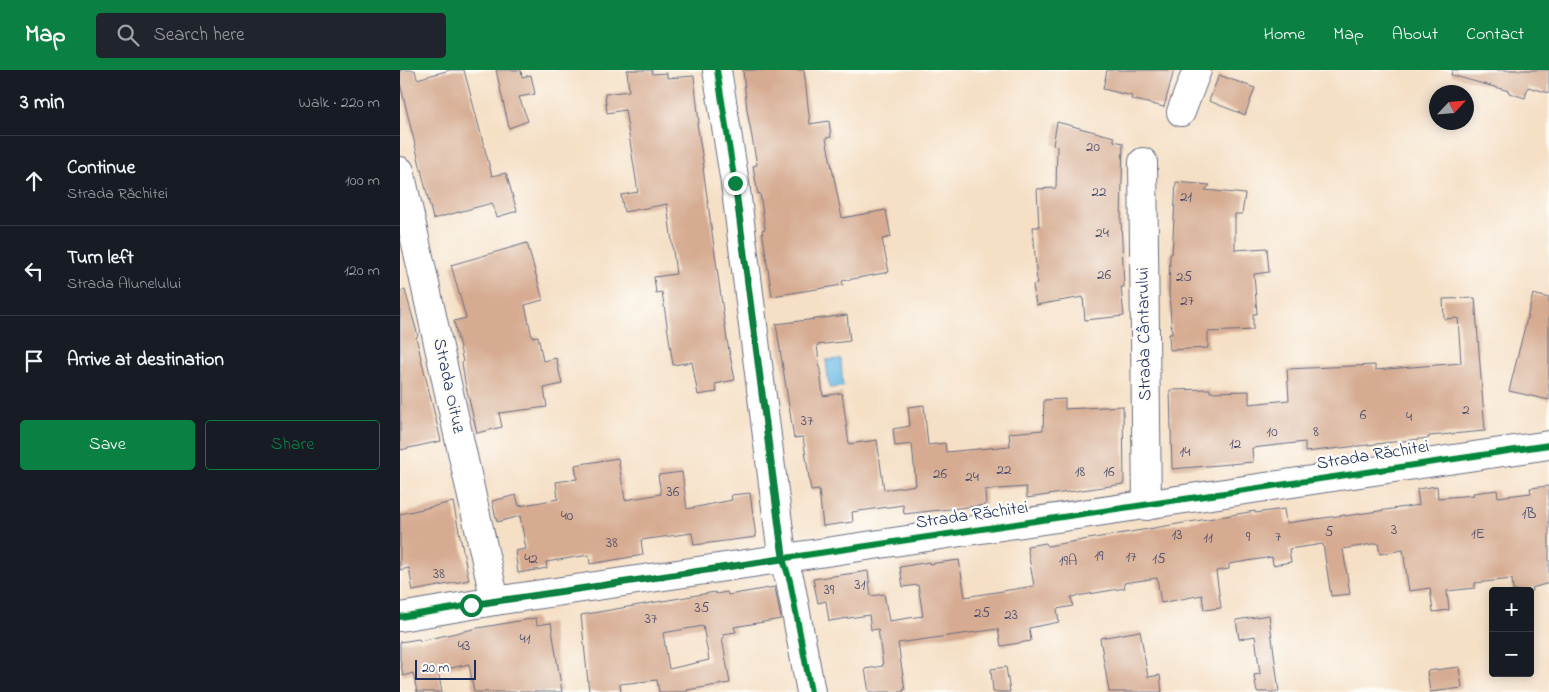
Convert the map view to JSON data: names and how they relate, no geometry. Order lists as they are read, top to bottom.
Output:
{
  "streets": {
    "street": ["Strada Cântarului", "Strada Oituz", "Strada Răchitei"]
  },
  "crossings": [
    ["Strada Cântarului", "Strada Răchitei"],
    ["Strada Oituz", "Strada Răchitei"]
  ],
  "house_numbers": [
    "20",
    "22",
    "21",
    "24",
    "26",
    "25",
    "27",
    "2",
    "6",
    "4",
    "37",
    "10",
    "8",
    "12",
    "14",
    "22",
    "18",
    "16",
    "26",
    "24",
    "36",
    "1B",
    "40",
    "3",
    "5",
    "1E",
    "13",
    "9",
    "7",
    "11",
    "38",
    "19",
    "17",
    "42",
    "15",
    "19A",
    "38",
    "31",
    "39",
    "35",
    "25",
    "23",
    "37",
    "41",
    "43"
  ],
  "scale_bar": "20 m",
  "north": "top right",
  "page": {
    "header": "Map",
    "search": "Search here",
    "nav": [
      "Home",
      "Map",
      "About",
      "Contact"
    ],
    "heading": ["3 min", "Walk · 220 m"],
    "list": [
      ["Continue", "Strada Răchitei", "100 m"],
      ["Turn left", "Strada Alunelului", "120 m"],
      "Arrive at destination"
    ],
    "buttons": ["Save", "Share"],
    "map_buttons": ["+", "−"],
    "scale": "20 m"
  }
}
